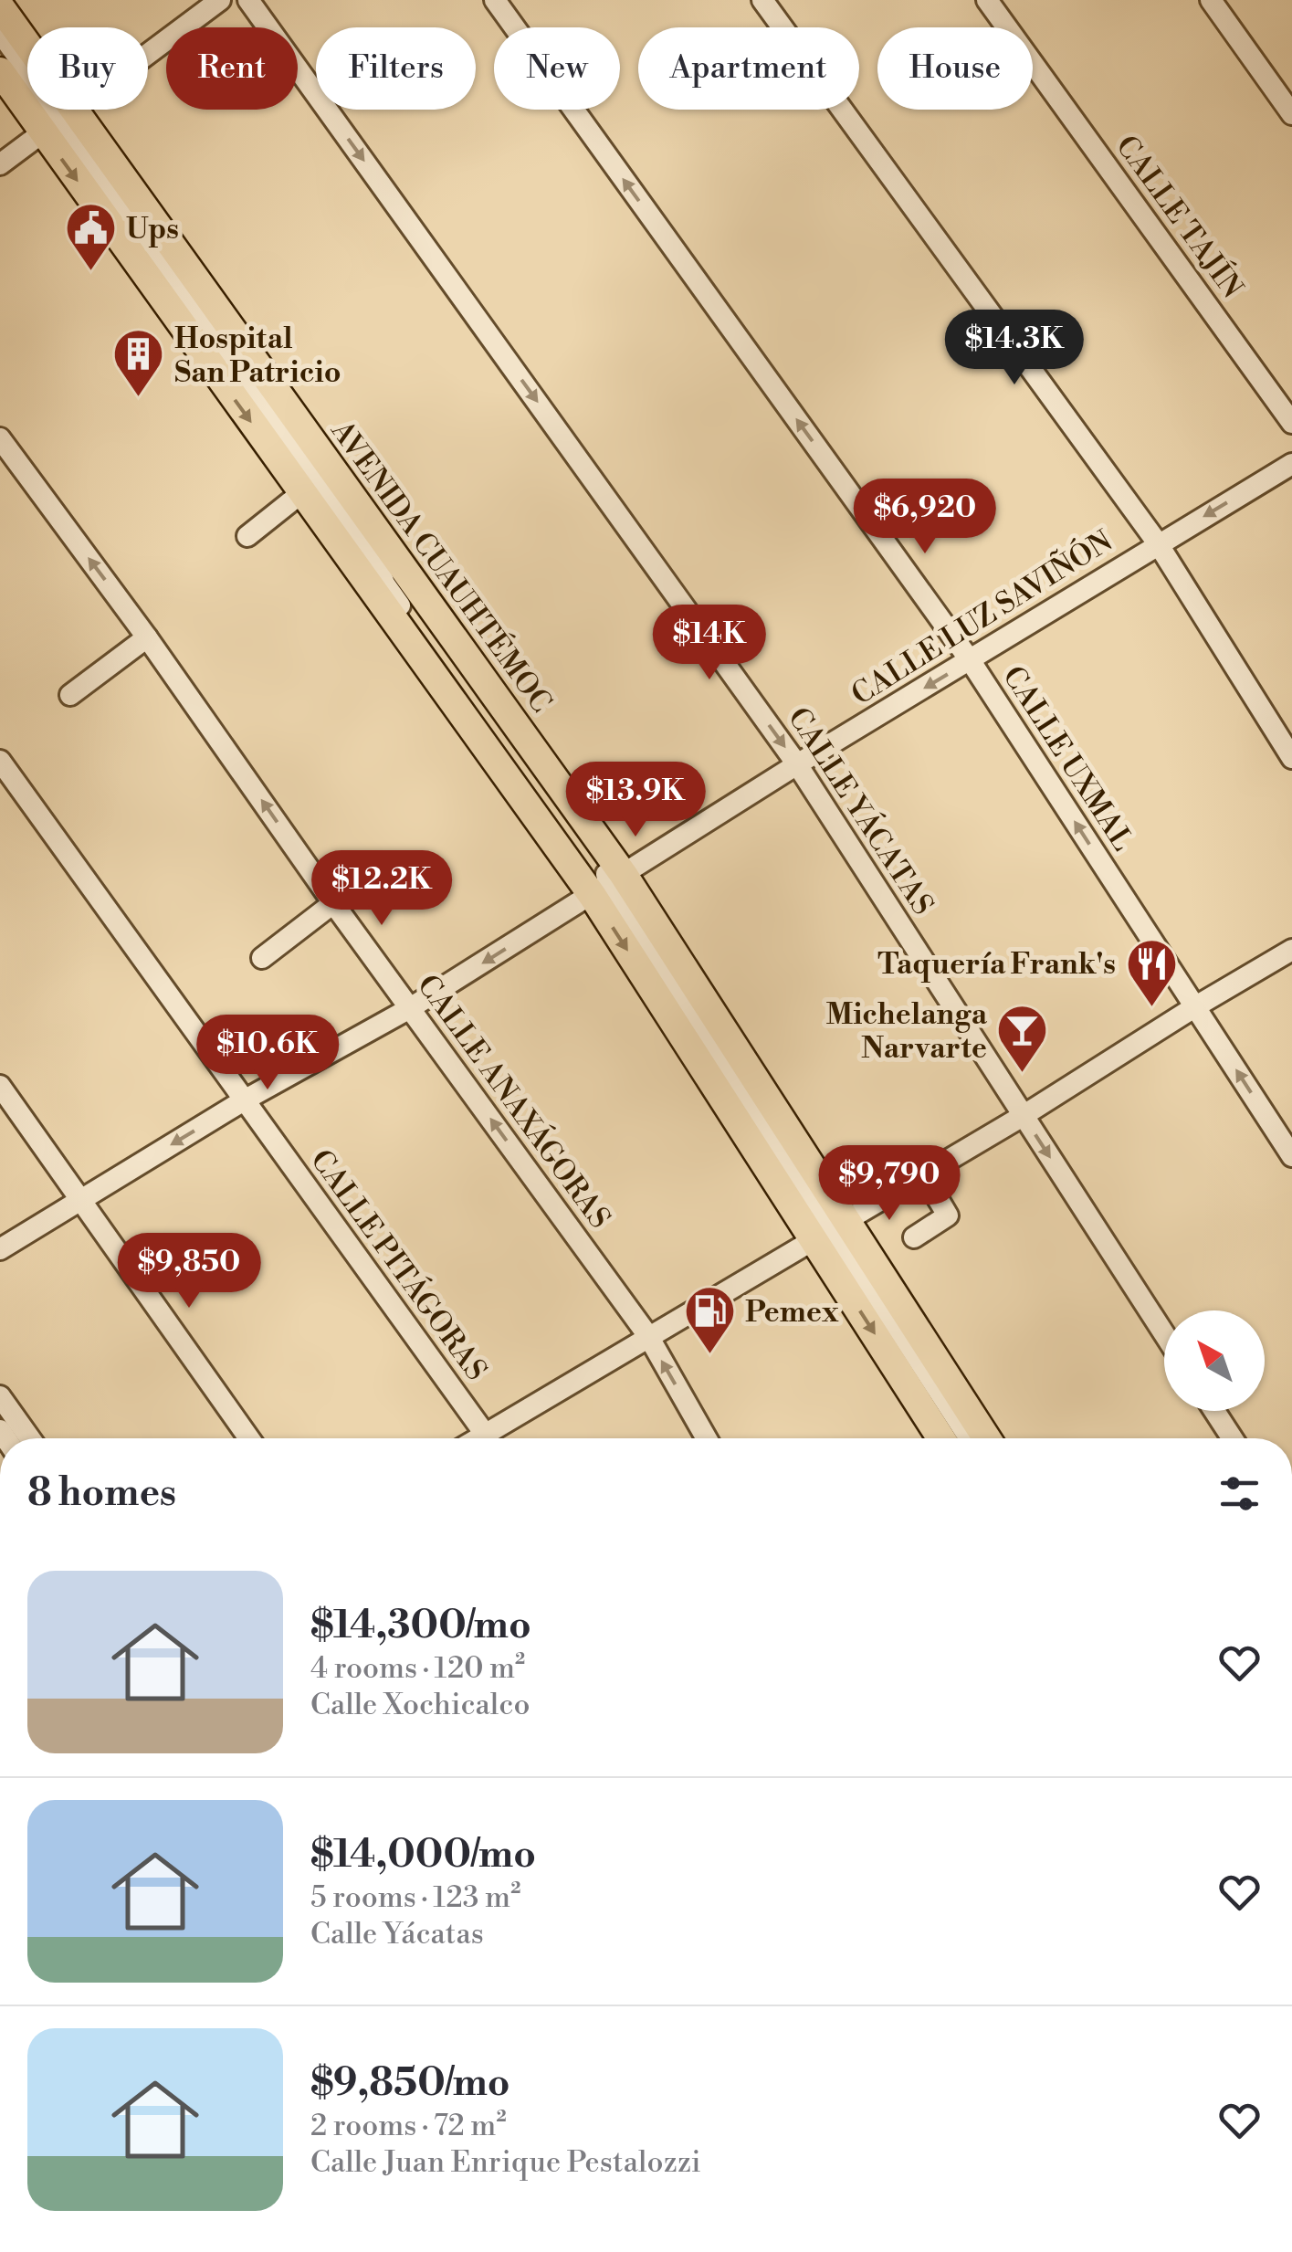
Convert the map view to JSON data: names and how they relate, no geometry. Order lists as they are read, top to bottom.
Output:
{
  "streets": {
    "main road": ["AVENIDA CUAUHTÉMOC"],
    "street": [
      "CALLE TAJÍN",
      "CALLE LUZ SAVIÑÓN",
      "CALLE UXMAL",
      "CALLE YÁCATAS",
      "CALLE ANAXÁGORAS",
      "CALLE PITÁGORAS"
    ]
  },
  "crossings": [
    ["AVENIDA CUAUHTÉMOC", "CALLE LUZ SAVIÑÓN"],
    ["CALLE LUZ SAVIÑÓN", "CALLE UXMAL"],
    ["CALLE LUZ SAVIÑÓN", "CALLE YÁCATAS"],
    ["CALLE LUZ SAVIÑÓN", "CALLE ANAXÁGORAS"],
    ["CALLE LUZ SAVIÑÓN", "CALLE PITÁGORAS"]
  ],
  "one_way": [
    "CALLE LUZ SAVIÑÓN",
    "CALLE UXMAL",
    "CALLE YÁCATAS",
    "CALLE ANAXÁGORAS"
  ],
  "places": {
    "public building": ["Ups"],
    "building": ["Hospital San Patricio"],
    "restaurant": ["Taquería Frank's"],
    "bar": ["Michelanga Narvarte"],
    "fuel station": ["Pemex"]
  },
  "north": "top left",
  "page": {
    "chip": [
      "Buy",
      "Rent",
      "Filters",
      "New",
      "Apartment",
      "House"
    ],
    "price": [
      "$14.3K",
      "$6,920",
      "$14K",
      "$13.9K",
      "$12.2K",
      "$10.6K",
      "$9,790",
      "$9,850"
    ],
    "heading": "8 homes",
    "list": [
      {
        "name": "$14,300/mo",
        "note": "4 rooms · 120 m² · Calle Xochicalco"
      },
      {
        "name": "$14,000/mo",
        "note": "5 rooms · 123 m² · Calle Yácatas"
      },
      {
        "name": "$9,850/mo",
        "note": "2 rooms · 72 m² · Calle Juan Enrique Pestalozzi"
      }
    ]
  }
}
